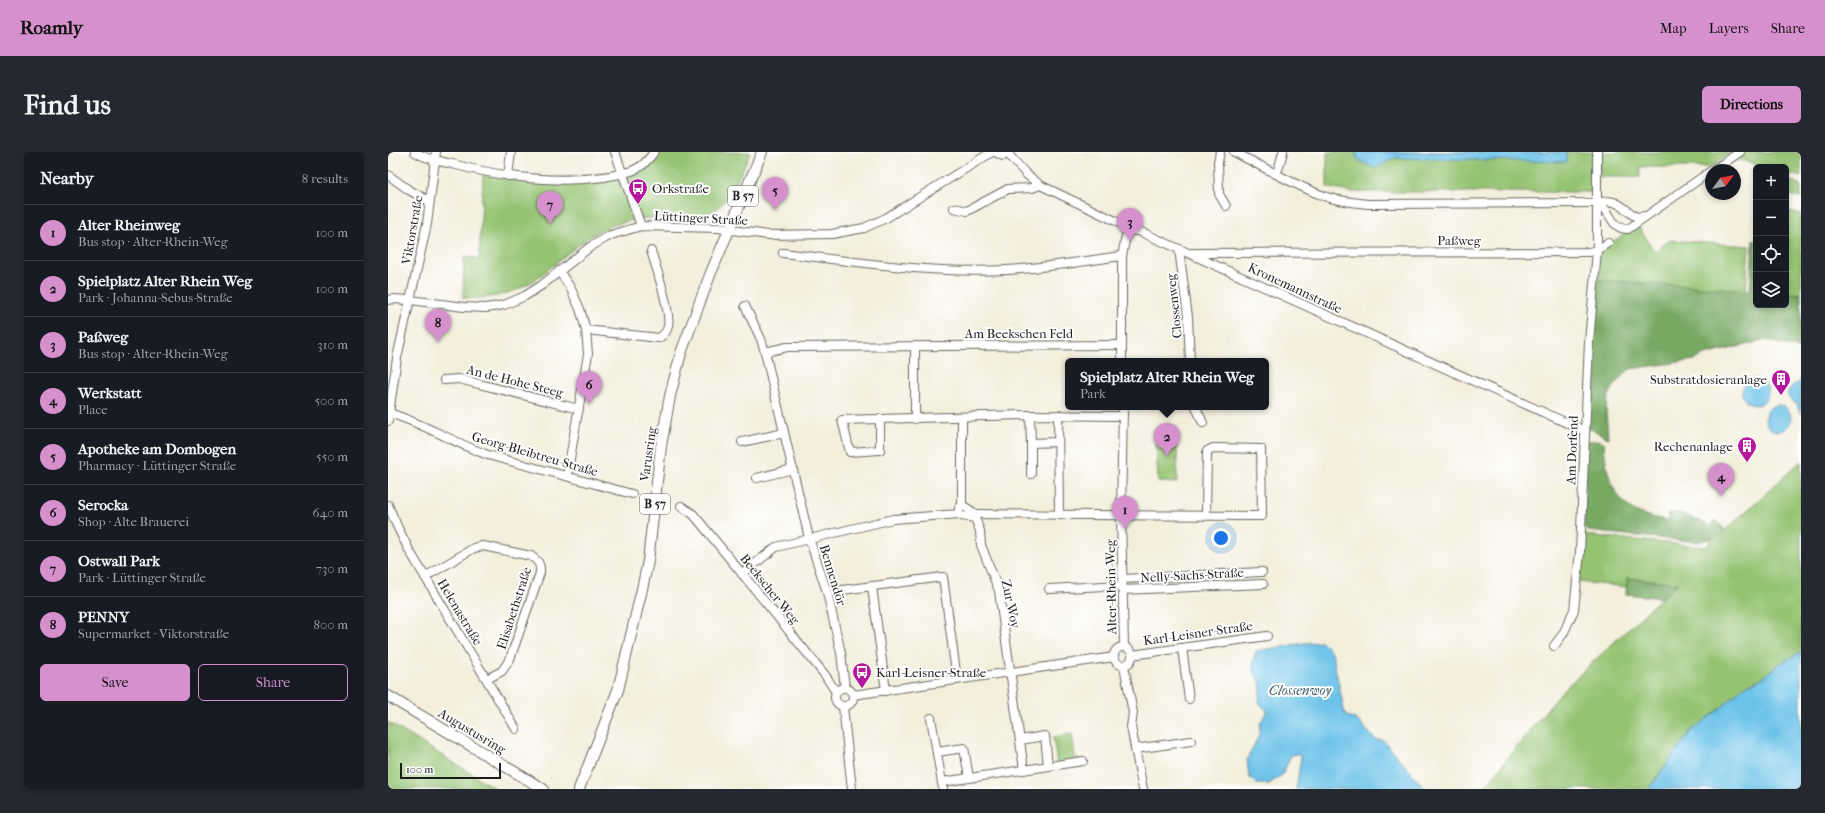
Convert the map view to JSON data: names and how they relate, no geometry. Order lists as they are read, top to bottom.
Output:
{
  "streets": {
    "main road": ["B 57", "Varusring", "Augustusring"],
    "street": [
      "Lüttinger Straße",
      "Viktorstraße",
      "Paßweg",
      "Kronemannstraße",
      "Clossenweg",
      "Am Beekschen Feld",
      "An de Hohe Steeg",
      "Am Dorfend",
      "Georg-Bleibtreu-Straße",
      "Bennendör",
      "Nelly-Sachs-Straße",
      "Alter-Rhein-Weg",
      "Beekscher Weg",
      "Zur Woy",
      "Elisabethstraße",
      "Helenastraße",
      "Karl-Leisner-Straße"
    ]
  },
  "crossings": [
    ["Lüttinger Straße", "Viktorstraße"],
    ["Lüttinger Straße", "Varusring"],
    ["Viktorstraße", "Georg-Bleibtreu-Straße"],
    ["Paßweg", "Kronemannstraße"],
    ["Paßweg", "Am Dorfend"],
    ["Kronemannstraße", "Clossenweg"],
    ["Kronemannstraße", "Am Dorfend"],
    ["Am Beekschen Feld", "Bennendör"],
    ["Bennendör", "Beekscher Weg"],
    ["Nelly-Sachs-Straße", "Alter-Rhein-Weg"],
    ["Alter-Rhein-Weg", "Karl-Leisner-Straße"],
    ["Elisabethstraße", "Helenastraße"]
  ],
  "water": ["Clossenwoy"],
  "places": {
    "bus stop": ["Orkstraße", "Karl-Leisner-Straße"],
    "building": ["Substratdosieranlage", "Rechenanlage"]
  },
  "scale_bar": "100 m",
  "north": "top right",
  "page": {
    "header": "Roamly",
    "nav": ["Map", "Layers", "Share"],
    "buttons": [
      "Directions",
      ["Save", "Share"]
    ],
    "title": "Find us",
    "heading": ["Nearby", "8 results"],
    "map_buttons": ["+", "−"],
    "pins": [
      "5",
      "7",
      "3",
      "8",
      "6",
      "2",
      "4",
      "1"
    ],
    "list": [
      {
        "mark": "1",
        "name": "Alter Rheinweg",
        "note": "Bus stop · Alter-Rhein-Weg",
        "value": "100 m"
      },
      {
        "mark": "2",
        "name": "Spielplatz Alter Rhein Weg",
        "note": "Park · Johanna-Sebus-Straße",
        "value": "100 m"
      },
      {
        "mark": "3",
        "name": "Paßweg",
        "note": "Bus stop · Alter-Rhein-Weg",
        "value": "310 m"
      },
      {
        "mark": "4",
        "name": "Werkstatt",
        "note": "Place",
        "value": "500 m"
      },
      {
        "mark": "5",
        "name": "Apotheke am Dombogen",
        "note": "Pharmacy · Lüttinger Straße",
        "value": "550 m"
      },
      {
        "mark": "6",
        "name": "Serocka",
        "note": "Shop · Alte Brauerei",
        "value": "640 m"
      },
      {
        "mark": "7",
        "name": "Ostwall Park",
        "note": "Park · Lüttinger Straße",
        "value": "730 m"
      },
      {
        "mark": "8",
        "name": "PENNY",
        "note": "Supermarket · Viktorstraße",
        "value": "800 m"
      }
    ],
    "popup": ["Spielplatz Alter Rhein Weg", "Park"],
    "scale": "100 m"
  }
}
